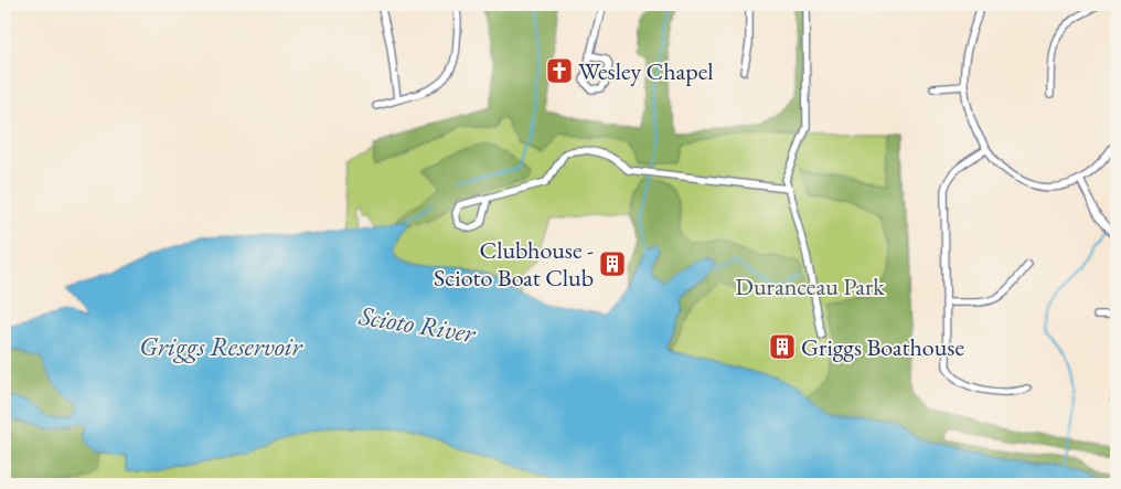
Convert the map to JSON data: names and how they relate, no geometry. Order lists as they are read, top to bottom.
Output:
{
  "water": ["Scioto River", "Griggs Reservoir"],
  "parks": ["Duranceau Park"],
  "places": {
    "church": ["Wesley Chapel"],
    "building": ["Clubhouse - Scioto Boat Club", "Griggs Boathouse"]
  }
}
